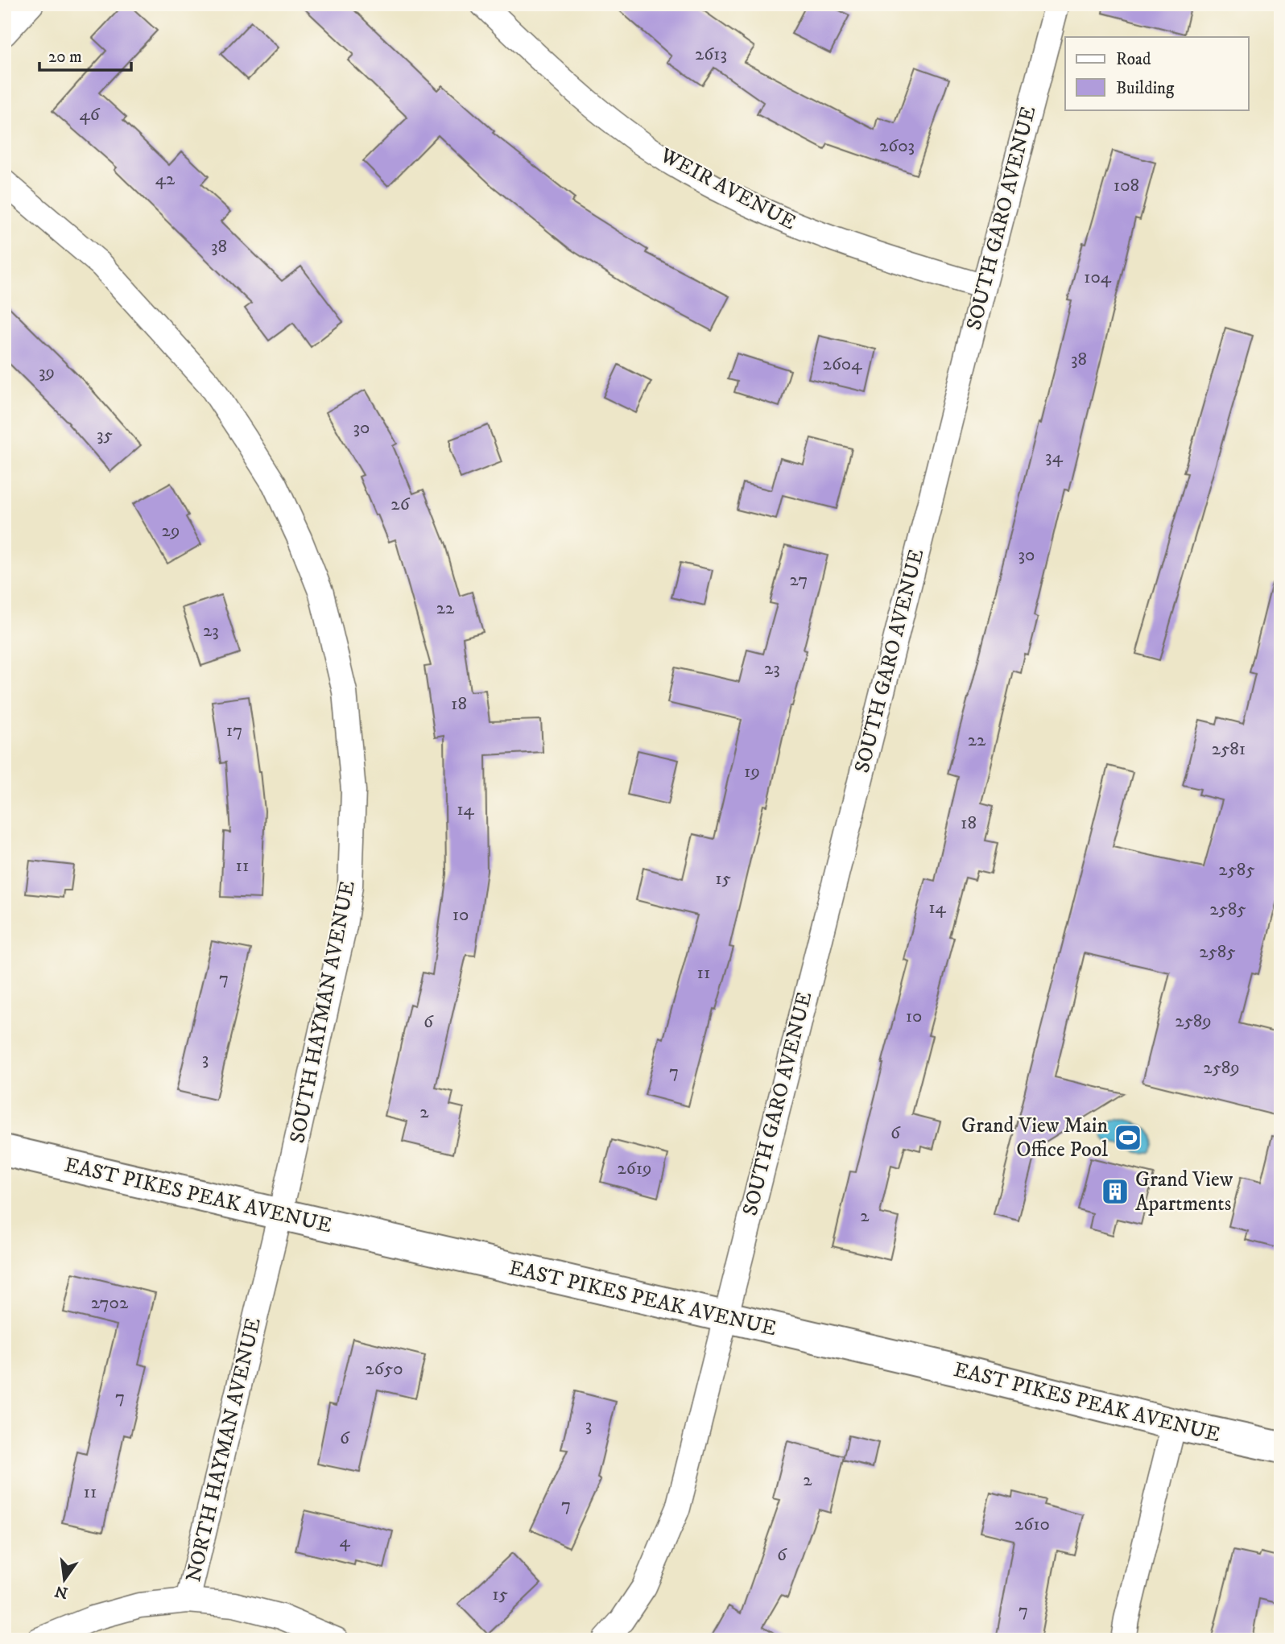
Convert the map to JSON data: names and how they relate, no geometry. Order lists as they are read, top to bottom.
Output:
{
  "streets": {
    "main road": ["EAST PIKES PEAK AVENUE"],
    "street": [
      "WEIR AVENUE",
      "SOUTH GARO AVENUE",
      "SOUTH HAYMAN AVENUE",
      "NORTH HAYMAN AVENUE"
    ]
  },
  "crossings": [
    ["WEIR AVENUE", "SOUTH GARO AVENUE"],
    ["SOUTH GARO AVENUE", "EAST PIKES PEAK AVENUE"],
    ["SOUTH HAYMAN AVENUE", "EAST PIKES PEAK AVENUE"],
    ["SOUTH HAYMAN AVENUE", "NORTH HAYMAN AVENUE"],
    ["EAST PIKES PEAK AVENUE", "NORTH HAYMAN AVENUE"]
  ],
  "places": {
    "sports": ["Grand View Main Office Pool"],
    "building": ["Grand View Apartments"]
  },
  "house_numbers": [
    "2613",
    "46",
    "2603",
    "42",
    "108",
    "38",
    "104",
    "38",
    "2604",
    "39",
    "30",
    "35",
    "34",
    "26",
    "29",
    "30",
    "27",
    "22",
    "23",
    "23",
    "18",
    "17",
    "22",
    "2581",
    "19",
    "14",
    "18",
    "11",
    "2585",
    "15",
    "14",
    "2585",
    "10",
    "2585",
    "11",
    "7",
    "10",
    "2589",
    "6",
    "3",
    "2589",
    "7",
    "2",
    "6",
    "2619",
    "2",
    "2702",
    "2650",
    "7",
    "3",
    "6",
    "2",
    "11",
    "7",
    "2610",
    "4",
    "6",
    "15",
    "7"
  ],
  "legend": ["Road", "Building"],
  "scale_bar": "20 m",
  "north": "bottom"
}
